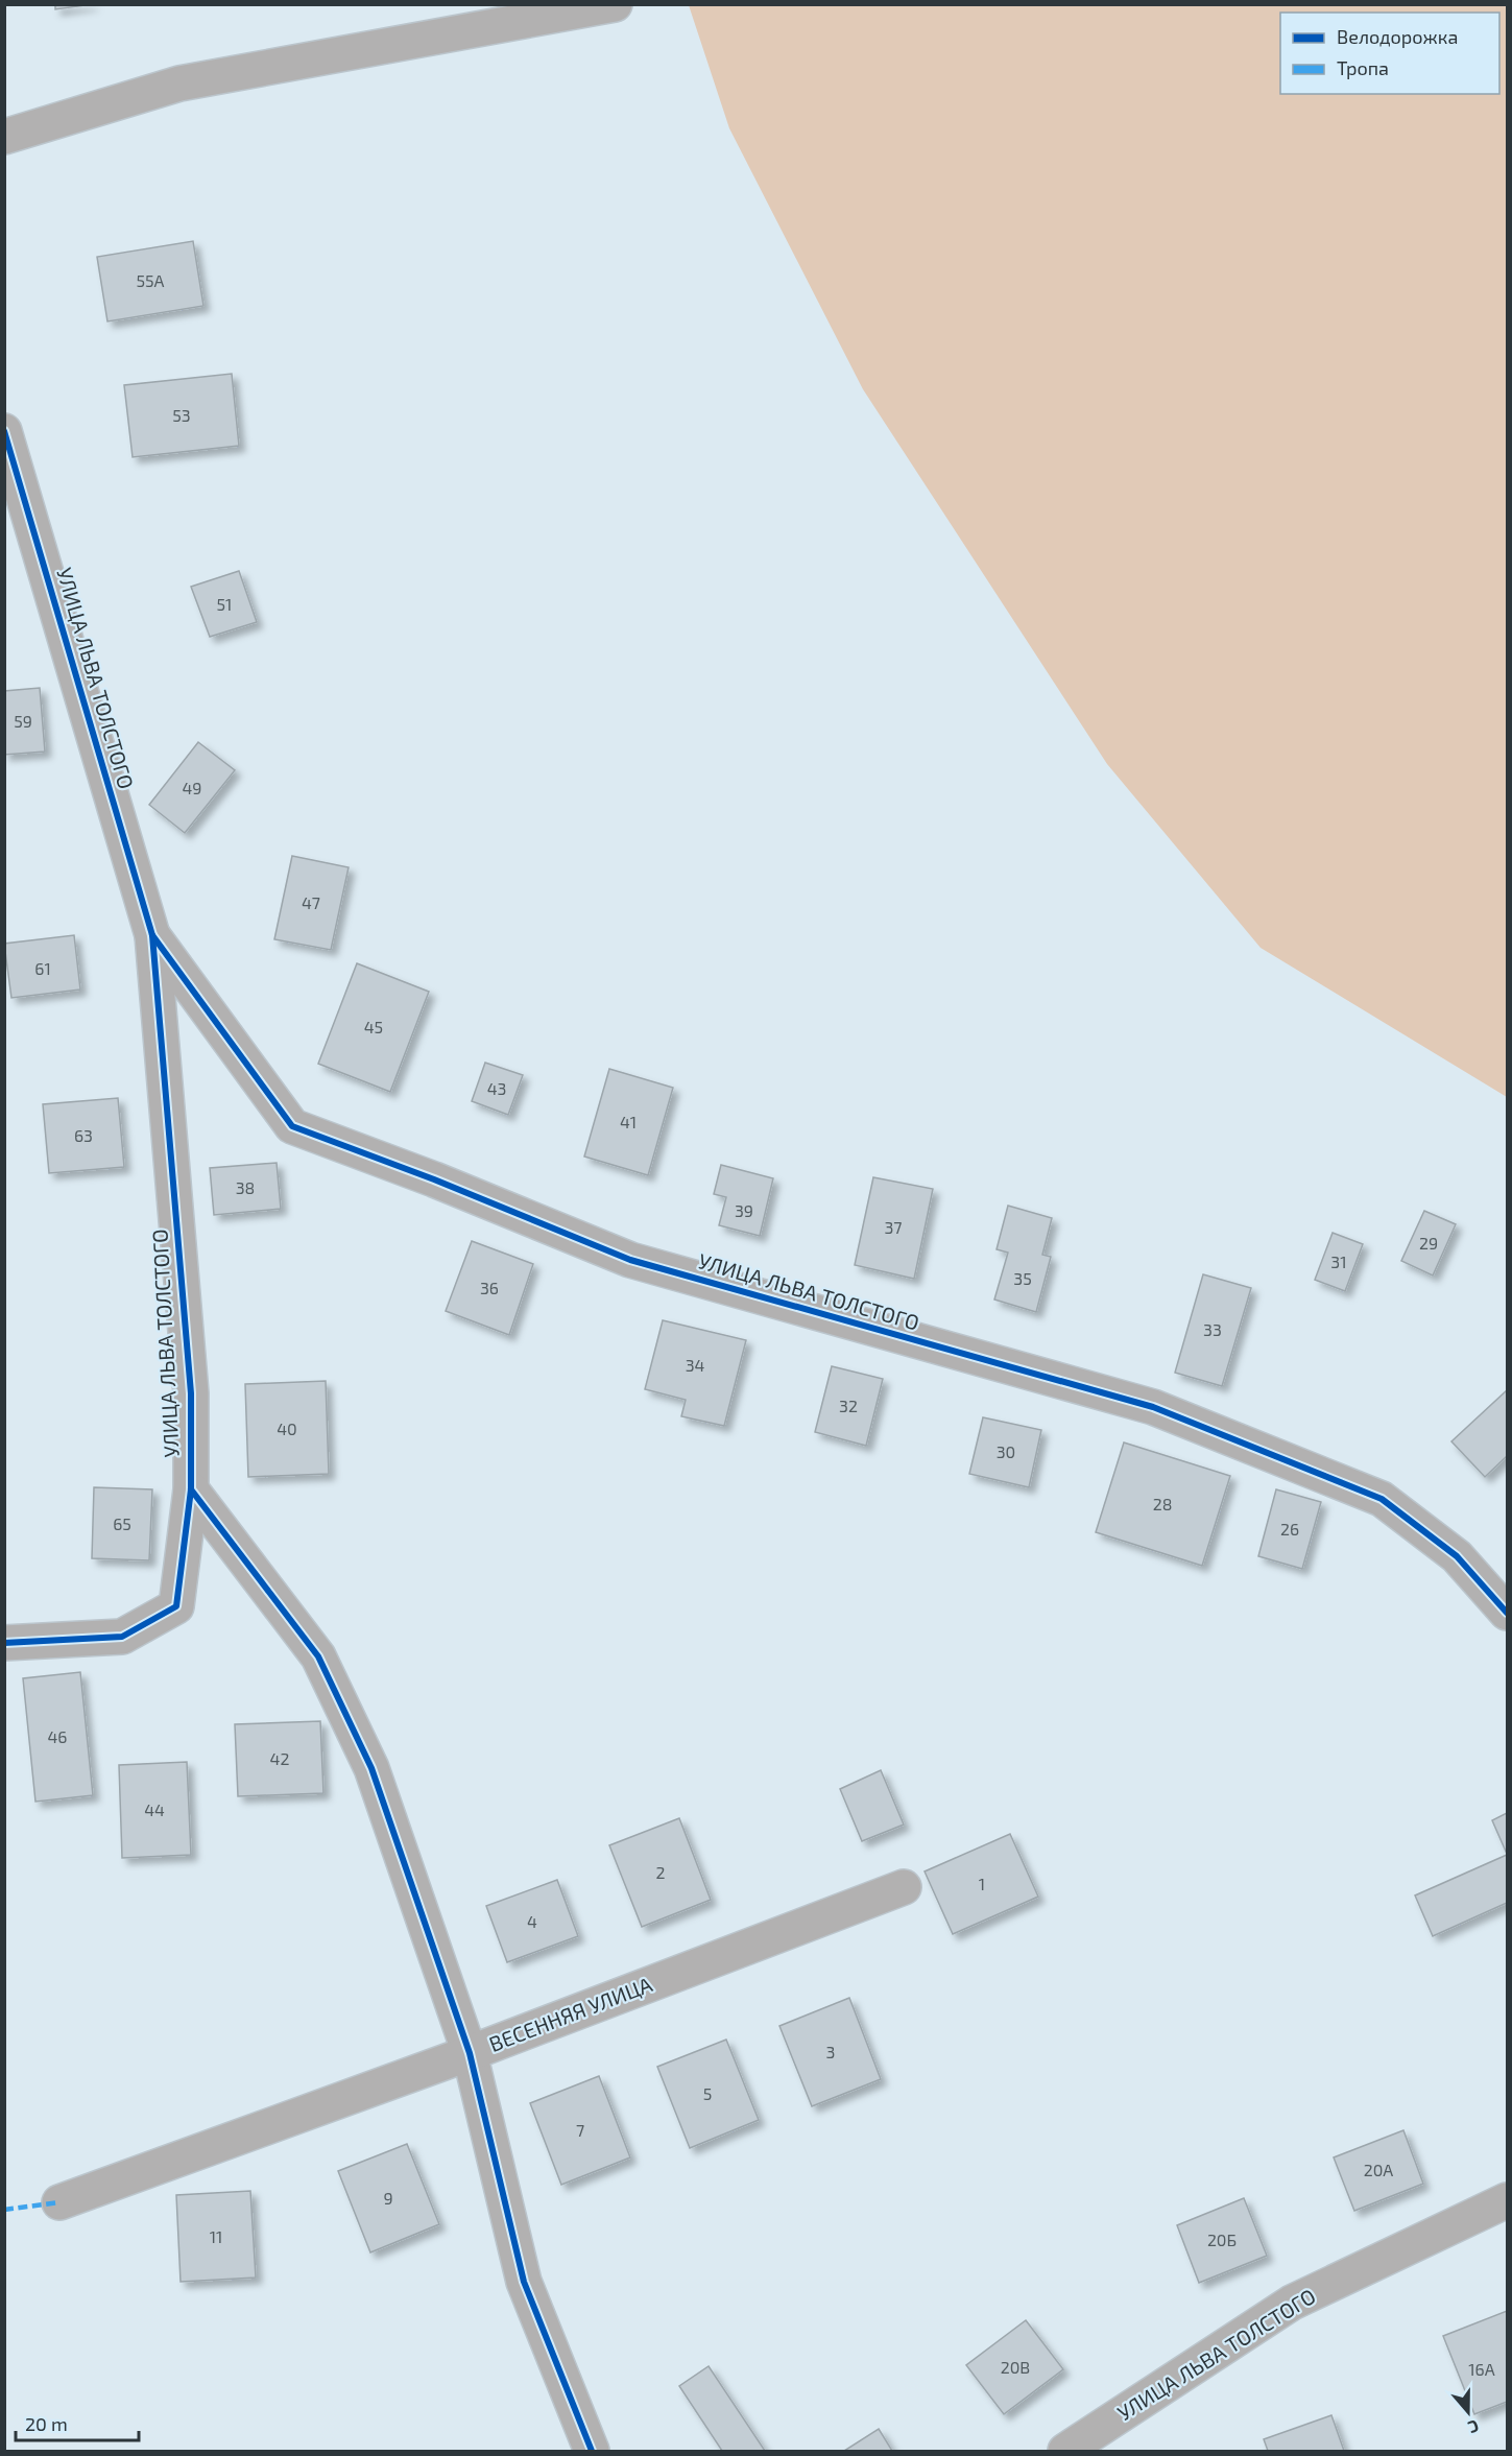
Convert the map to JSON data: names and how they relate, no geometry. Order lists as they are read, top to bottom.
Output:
{
  "streets": {
    "street": ["УЛИЦА ЛЬВА ТОЛСТОГО", "ВЕСЕННЯЯ УЛИЦА"]
  },
  "house_numbers": [
    "55А",
    "53",
    "51",
    "59",
    "49",
    "47",
    "61",
    "45",
    "43",
    "41",
    "63",
    "38",
    "39",
    "37",
    "29",
    "31",
    "35",
    "36",
    "33",
    "34",
    "32",
    "40",
    "30",
    "28",
    "65",
    "26",
    "46",
    "42",
    "44",
    "2",
    "1",
    "4",
    "3",
    "5",
    "7",
    "20А",
    "9",
    "11",
    "20Б",
    "20В",
    "16А"
  ],
  "legend": ["Велодорожка", "Тропа"],
  "scale_bar": "20 m",
  "north": "bottom"
}
